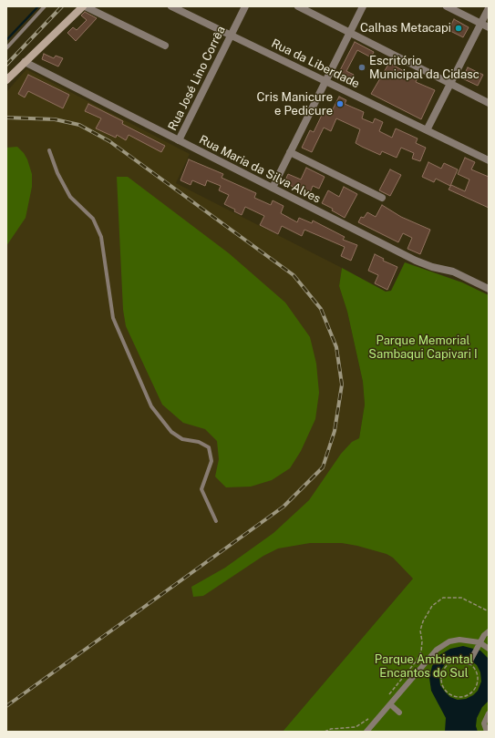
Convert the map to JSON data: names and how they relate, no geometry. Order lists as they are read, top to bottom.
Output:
{
  "streets": {
    "street": ["Rua da Liberdade", "Rua José Lino Corrêa", "Rua Maria da Silva Alves"]
  },
  "crossings": [
    ["Rua da Liberdade", "Rua José Lino Corrêa"],
    ["Rua José Lino Corrêa", "Rua Maria da Silva Alves"]
  ],
  "parks": ["Parque Memorial Sambaqui Capivari I", "Parque Ambiental Encantos do Sul"],
  "places": ["Calhas Metacapi", "Escritório Municipal da Cidasc", "Cris Manicure e Pedicure"]
}
